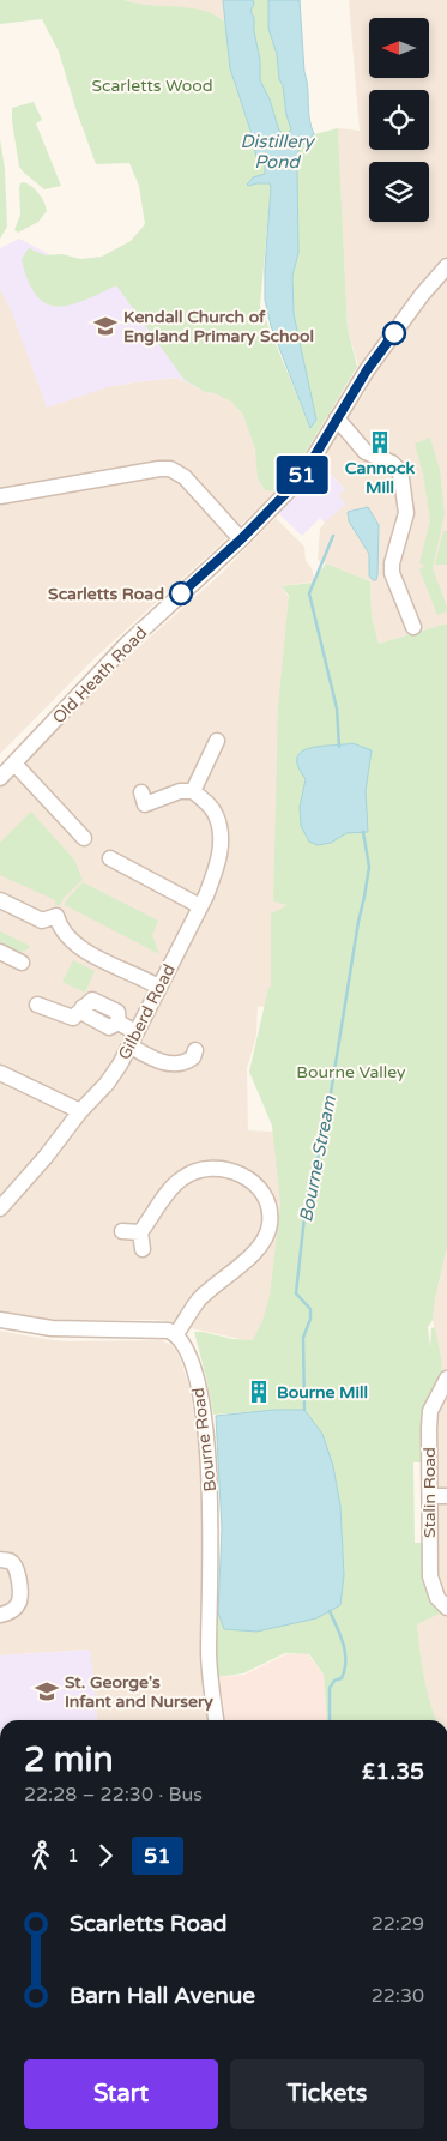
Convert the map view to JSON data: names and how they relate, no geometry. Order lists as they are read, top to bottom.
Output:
{
  "streets": {
    "street": [
      "Old Heath Road",
      "Gilberd Road",
      "Bourne Road",
      "Stalin Road"
    ]
  },
  "water": ["Distillery Pond", "Bourne Stream"],
  "parks": ["Scarletts Wood", "Bourne Valley"],
  "places": {
    "school or university": ["Kendall Church of England Primary School", "St. George's Infant and Nursery"],
    "building": ["Cannock Mill", "Bourne Mill"],
    "other": ["Scarletts Road"]
  },
  "lines": ["bus line 51"],
  "north": "left",
  "page": {
    "on_map": "51",
    "heading": ["2 min", "22:28 – 22:30 · Bus", "£1.35"],
    "legs": ["1", "51"],
    "list": [
      {
        "name": "Scarletts Road",
        "value": "22:29"
      },
      {
        "name": "Barn Hall Avenue",
        "value": "22:30"
      }
    ],
    "buttons": ["Start", "Tickets"]
  }
}
